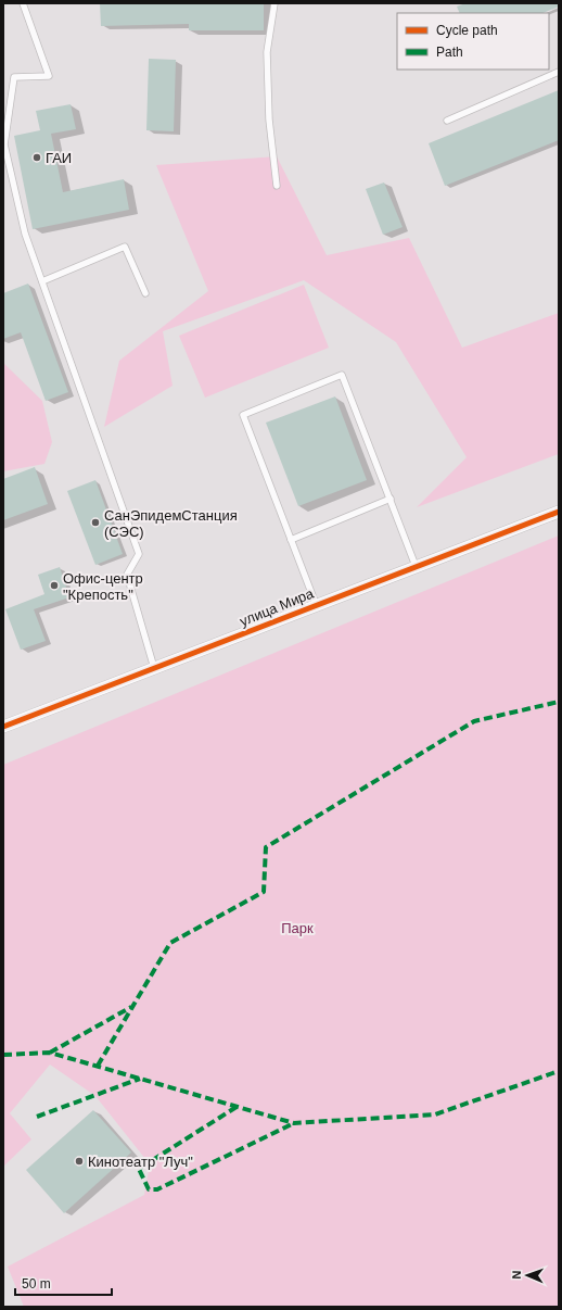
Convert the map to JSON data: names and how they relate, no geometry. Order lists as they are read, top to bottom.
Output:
{
  "streets": {
    "street": ["улица Мира"]
  },
  "parks": ["Парк"],
  "places": [
    "ГАИ",
    "СанЭпидемСтанция (СЭС)",
    "Офис-центр \"Крепость\"",
    "Кинотеатр \"Луч\""
  ],
  "legend": ["Cycle path", "Path"],
  "scale_bar": "50 m",
  "north": "left"
}
